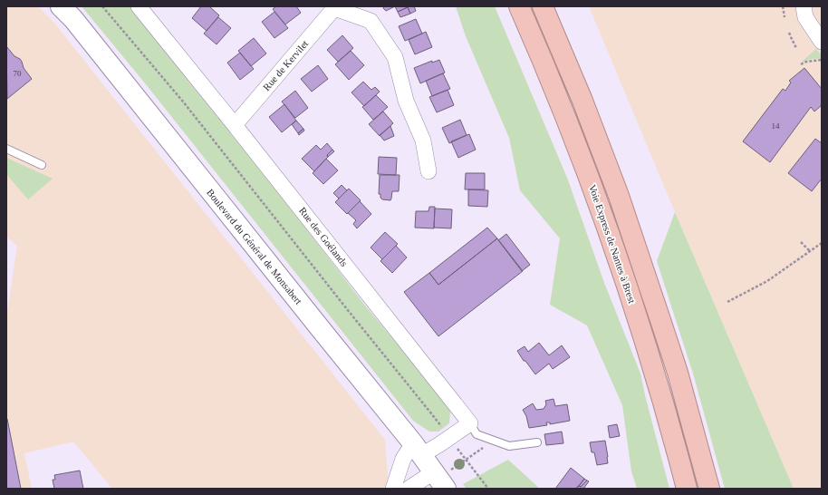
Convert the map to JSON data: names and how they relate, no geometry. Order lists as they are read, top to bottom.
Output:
{
  "streets": {
    "highway": ["Voie Express de Nantes à Brest"],
    "main road": ["Boulevard du Général de Monsabert"],
    "street": ["Rue de Kervilet", "Rue des Goélands"]
  },
  "crossings": [
    ["Rue de Kervilet", "Rue des Goélands"]
  ],
  "house_numbers": ["70", "14"]
}
